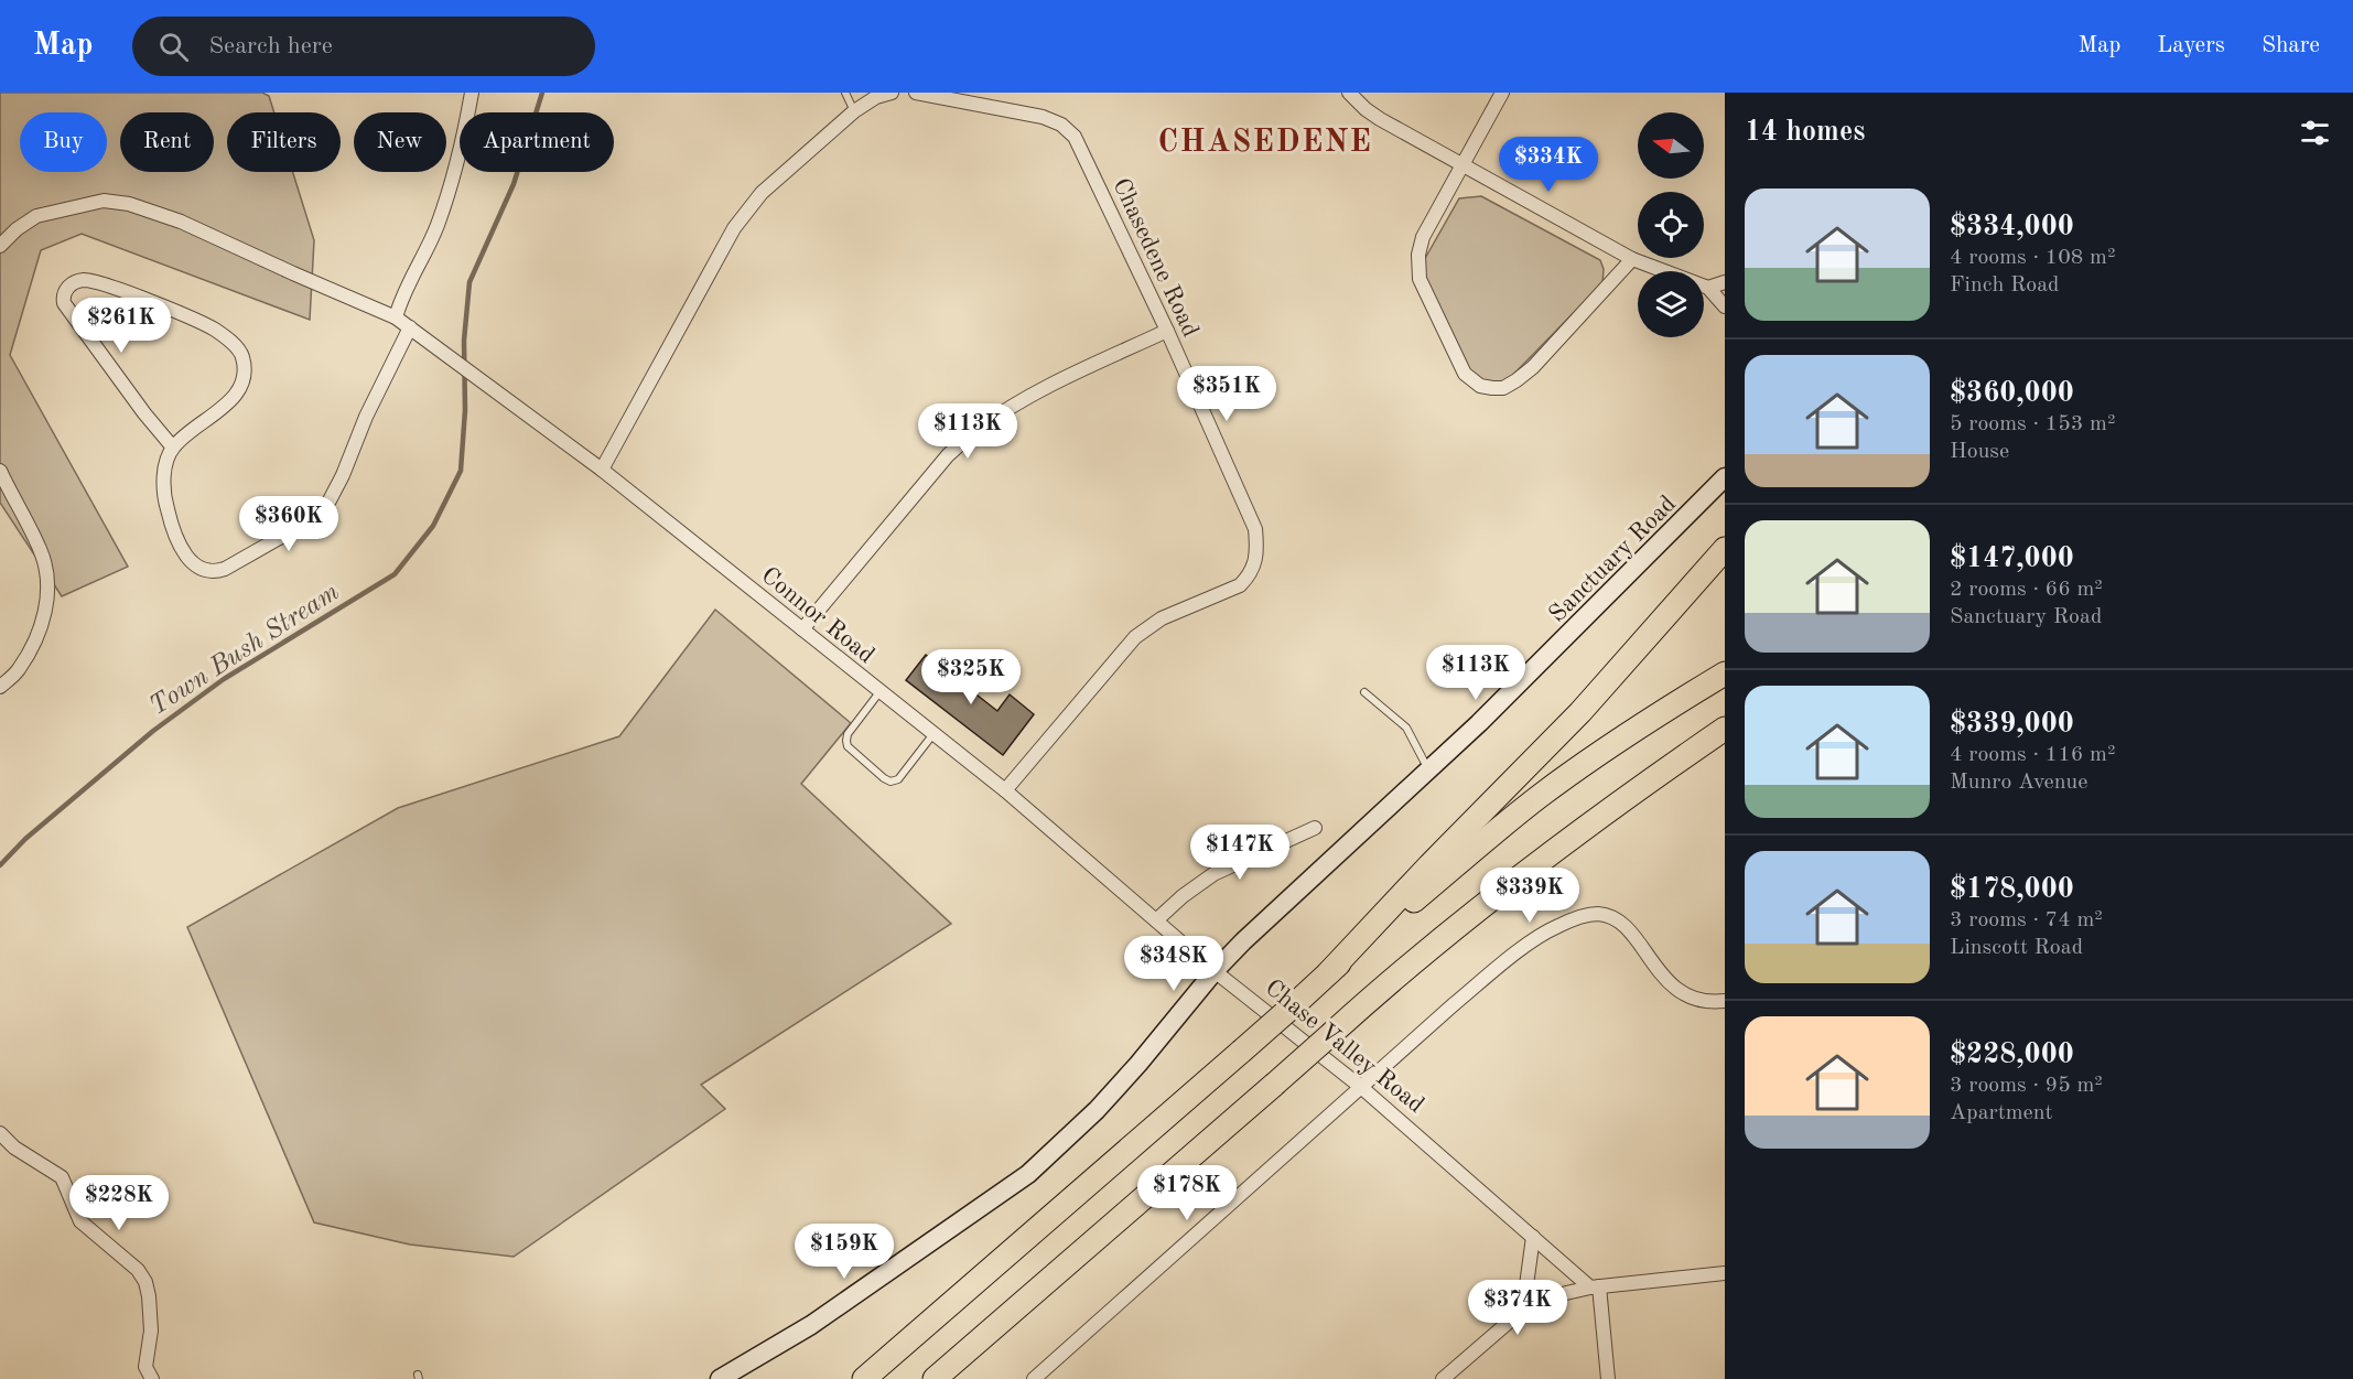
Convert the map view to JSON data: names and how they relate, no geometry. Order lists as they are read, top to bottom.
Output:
{
  "streets": {
    "street": [
      "Chasedene Road",
      "Sanctuary Road",
      "Connor Road",
      "Chase Valley Road"
    ]
  },
  "crossings": [
    ["Chasedene Road", "Connor Road"],
    ["Sanctuary Road", "Connor Road"],
    ["Sanctuary Road", "Chase Valley Road"],
    ["Connor Road", "Chase Valley Road"]
  ],
  "districts": ["CHASEDENE"],
  "water": ["Town Bush Stream"],
  "north": "left",
  "page": {
    "header": "Map",
    "search": "Search here",
    "nav": ["Map", "Layers", "Share"],
    "heading": "14 homes",
    "chip": [
      "Buy",
      "Rent",
      "Filters",
      "New",
      "Apartment"
    ],
    "price": [
      "$334K",
      "$261K",
      "$351K",
      "$113K",
      "$360K",
      "$113K",
      "$325K",
      "$147K",
      "$339K",
      "$348K",
      "$178K",
      "$228K",
      "$159K",
      "$374K"
    ],
    "list": [
      {
        "name": "$334,000",
        "note": "4 rooms · 108 m² · Finch Road"
      },
      {
        "name": "$360,000",
        "note": "5 rooms · 153 m² · House"
      },
      {
        "name": "$147,000",
        "note": "2 rooms · 66 m² · Sanctuary Road"
      },
      {
        "name": "$339,000",
        "note": "4 rooms · 116 m² · Munro Avenue"
      },
      {
        "name": "$178,000",
        "note": "3 rooms · 74 m² · Linscott Road"
      },
      {
        "name": "$228,000",
        "note": "3 rooms · 95 m² · Apartment"
      }
    ]
  }
}
